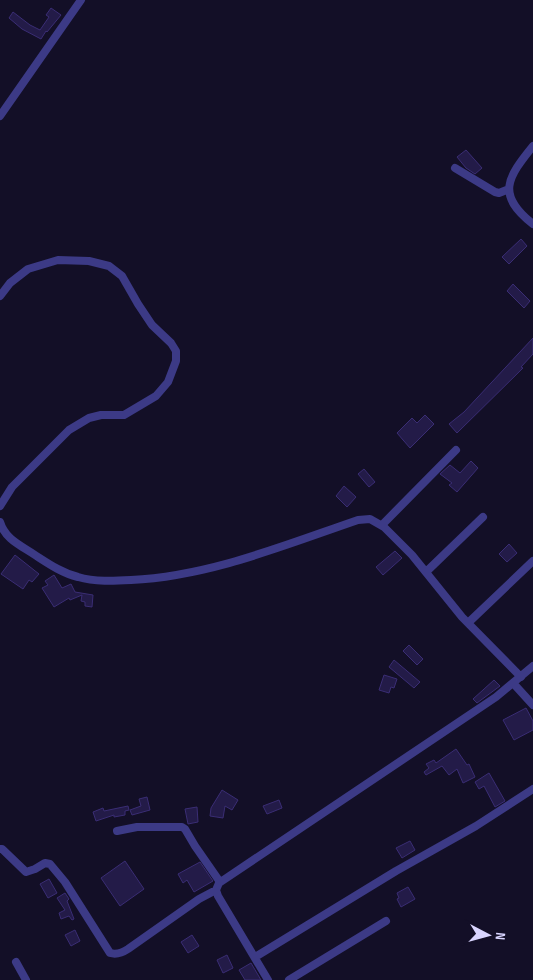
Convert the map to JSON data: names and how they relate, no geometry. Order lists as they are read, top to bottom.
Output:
{
  "north": "right"
}
